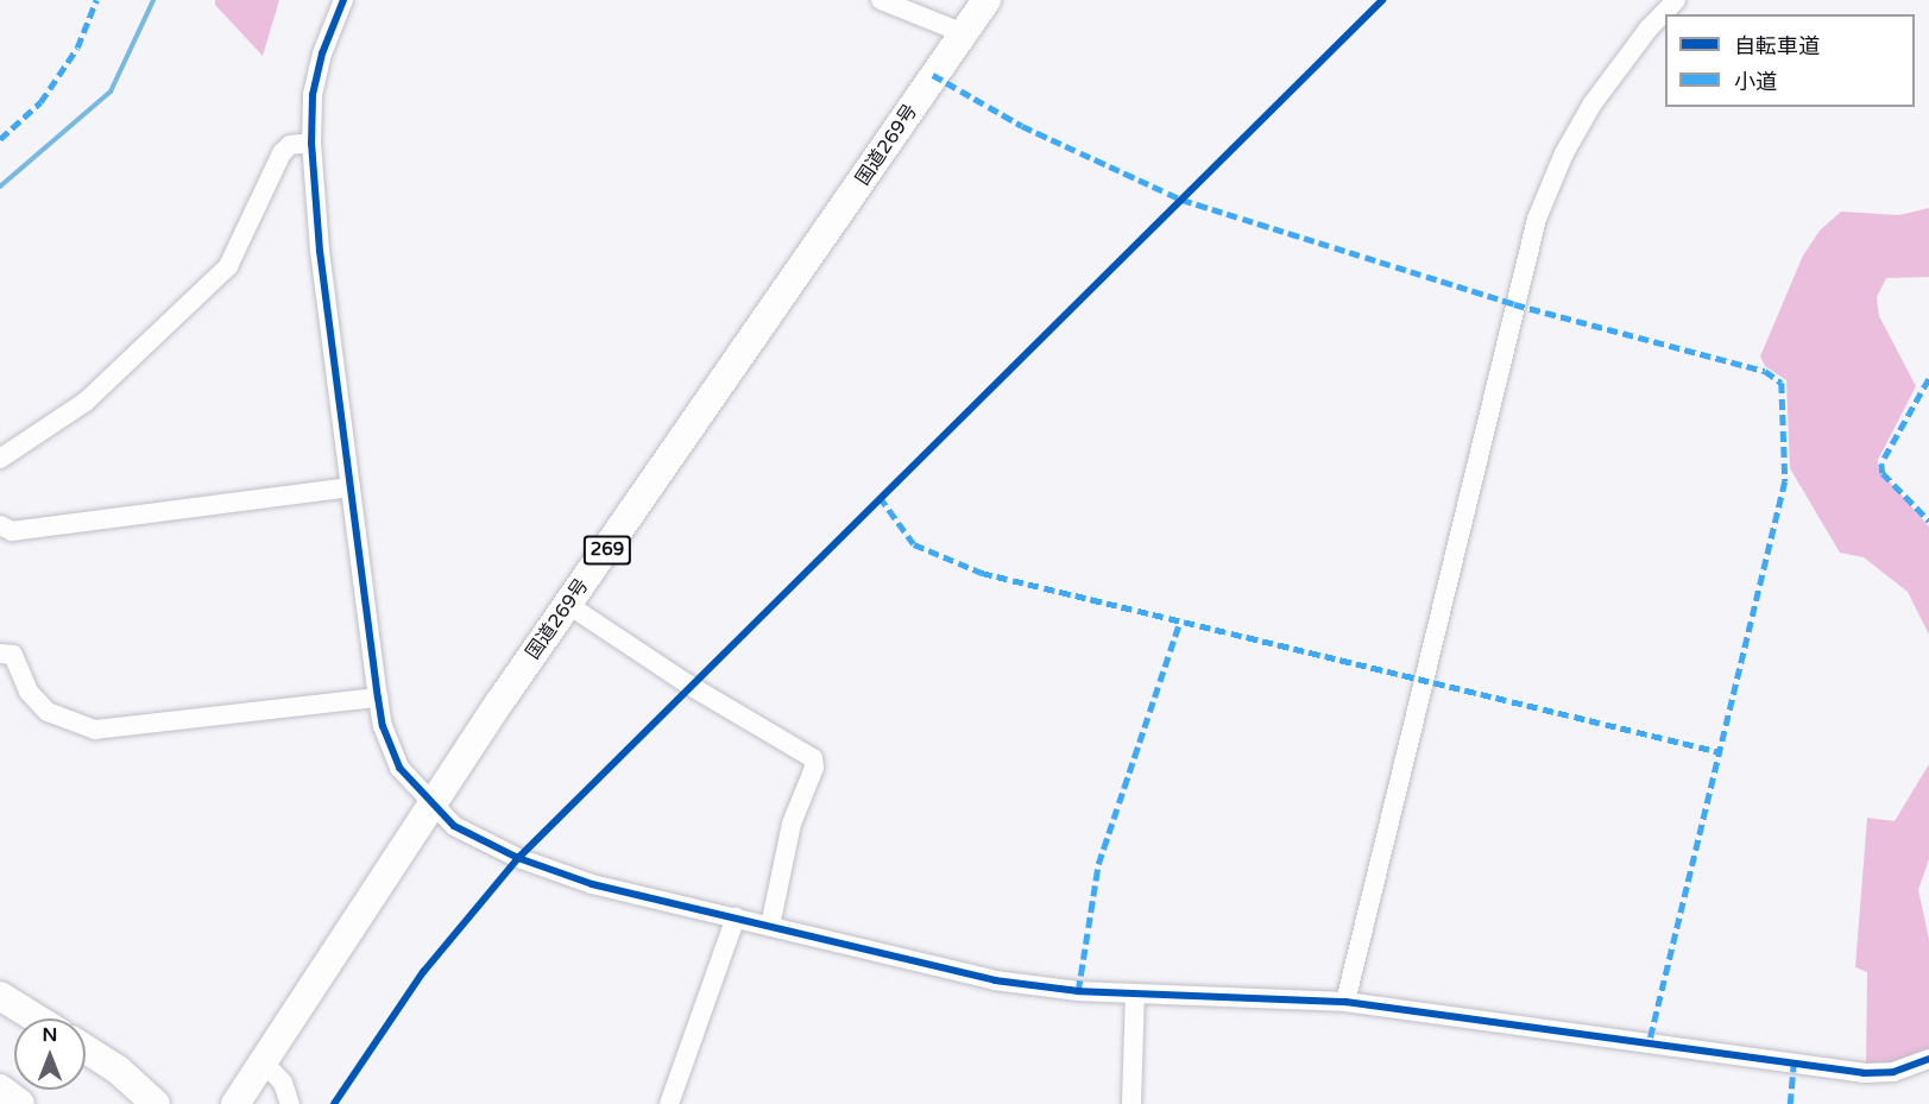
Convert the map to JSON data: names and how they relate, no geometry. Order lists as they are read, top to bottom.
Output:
{
  "streets": {
    "highway": ["国道269号", "269"]
  },
  "legend": ["自転車道", "小道"],
  "north": "top"
}
